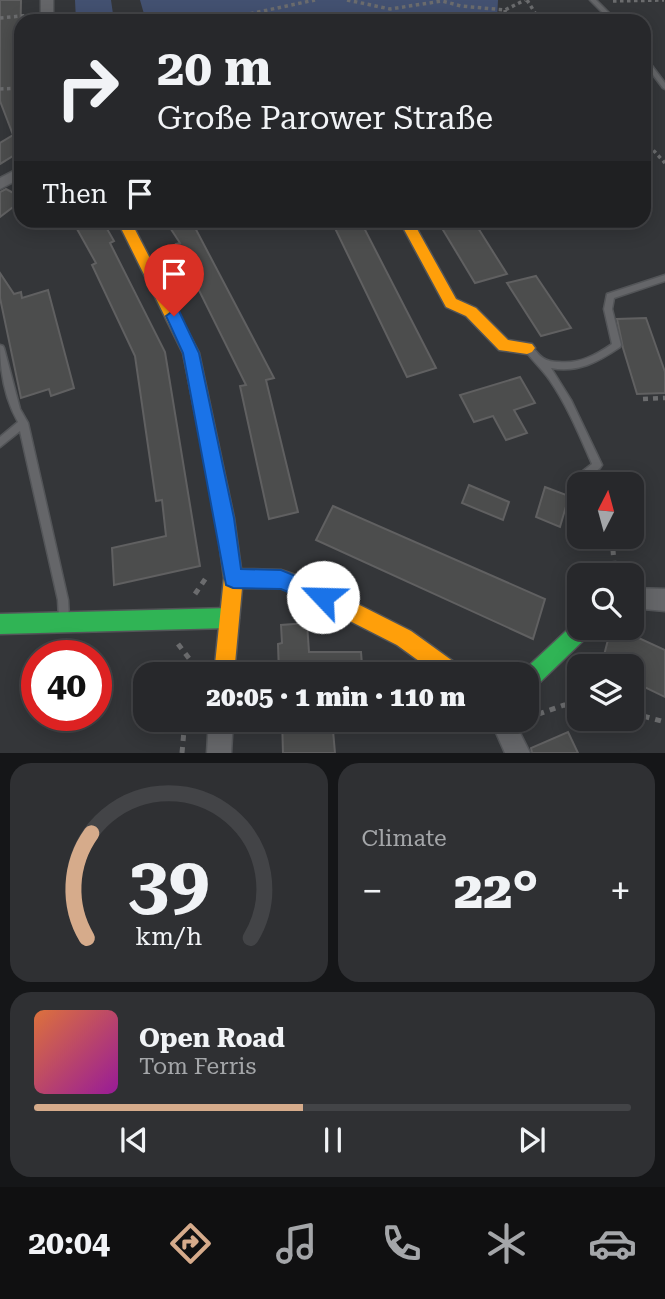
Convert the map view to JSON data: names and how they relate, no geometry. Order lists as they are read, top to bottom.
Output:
{
  "north": "top",
  "page": {
    "turn": ["20 m", "Große Parower Straße"],
    "then": "Then",
    "limit": "40",
    "trip": "20:05 · 1 min · 110 m",
    "tile": "Climate",
    "heat": ["−", "22°", "+"],
    "song": ["Open Road", "Tom Ferris"],
    "tabs": "20:04",
    "gauge": ["39", "km/h"]
  }
}
